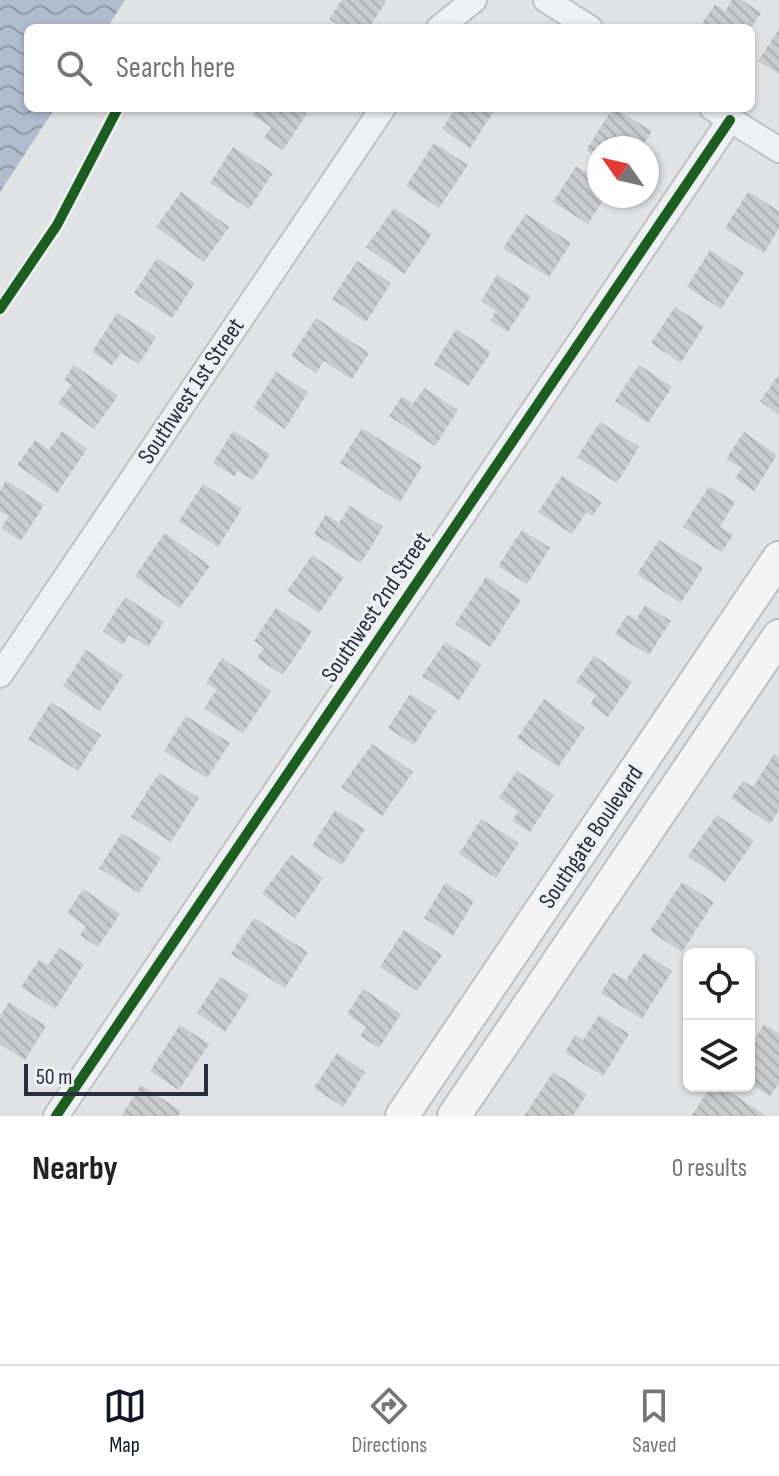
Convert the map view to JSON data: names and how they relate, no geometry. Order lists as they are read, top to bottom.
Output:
{
  "streets": {
    "main road": ["Southgate Boulevard"],
    "street": ["Southwest 1st Street", "Southwest 2nd Street"]
  },
  "scale_bar": "50 m",
  "north": "top left",
  "page": {
    "search": "Search here",
    "scale": "50 m",
    "heading": ["Nearby", "0 results"],
    "nav": ["Map", "Directions", "Saved"]
  }
}
